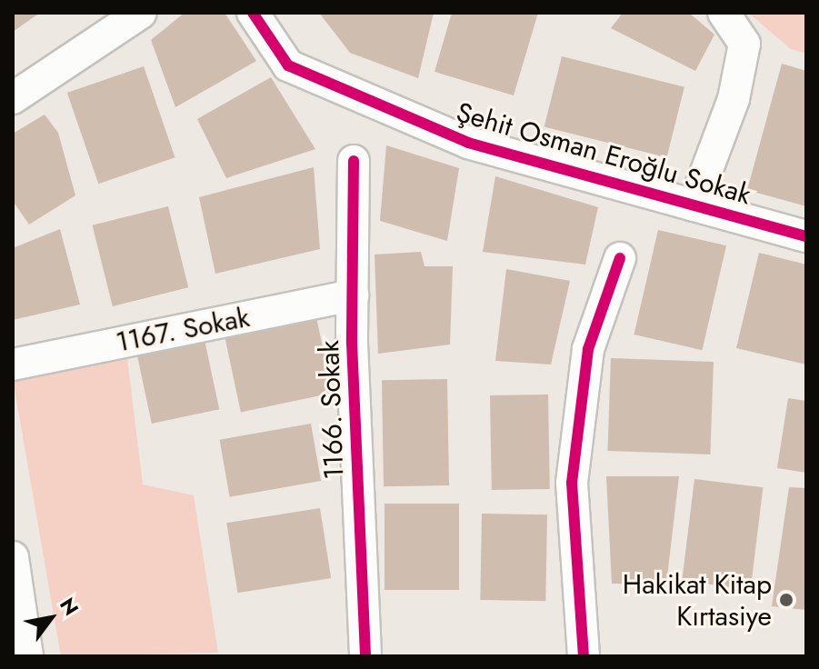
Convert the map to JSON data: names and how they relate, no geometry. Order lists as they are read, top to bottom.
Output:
{
  "streets": {
    "street": ["Şehit Osman Eroğlu Sokak", "1167. Sokak", "1166. Sokak"]
  },
  "crossings": [
    ["1167. Sokak", "1166. Sokak"]
  ],
  "places": ["Hakikat Kitap Kırtasiye"],
  "north": "top right"
}
